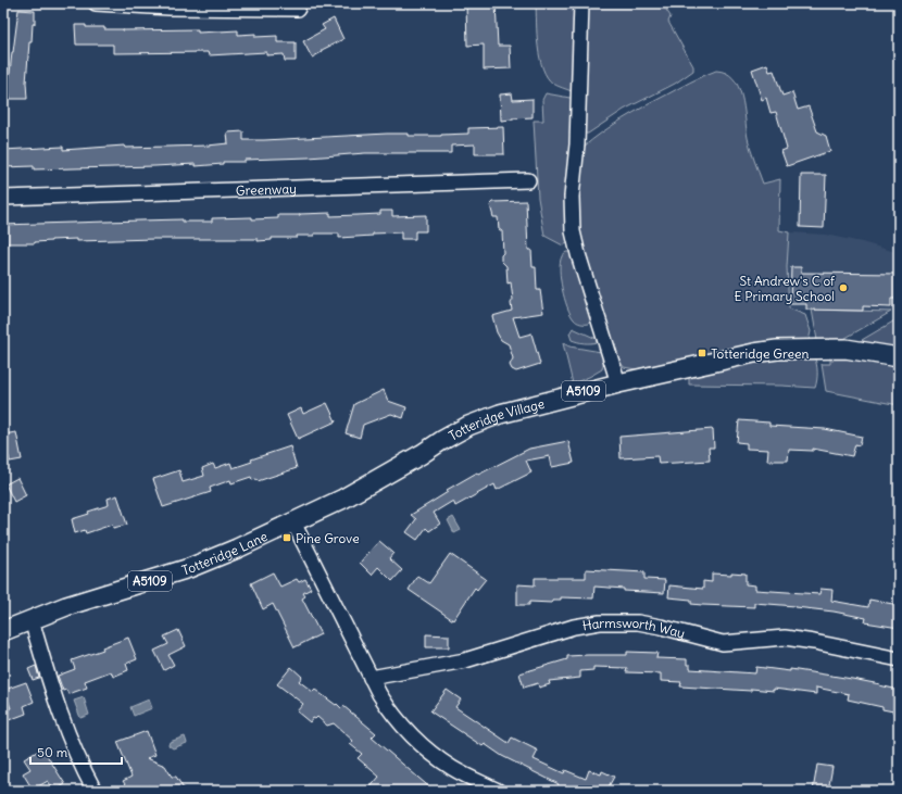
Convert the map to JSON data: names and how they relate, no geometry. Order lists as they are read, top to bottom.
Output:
{
  "streets": {
    "main road": ["A5109", "Totteridge Village", "Totteridge Lane"],
    "street": ["Greenway", "Harmsworth Way"]
  },
  "crossings": [
    ["Totteridge Village", "Totteridge Lane"]
  ],
  "places": {
    "other": ["St Andrew's C of E Primary School"],
    "transit": ["Totteridge Green", "Pine Grove"]
  },
  "scale_bar": "50 m"
}
